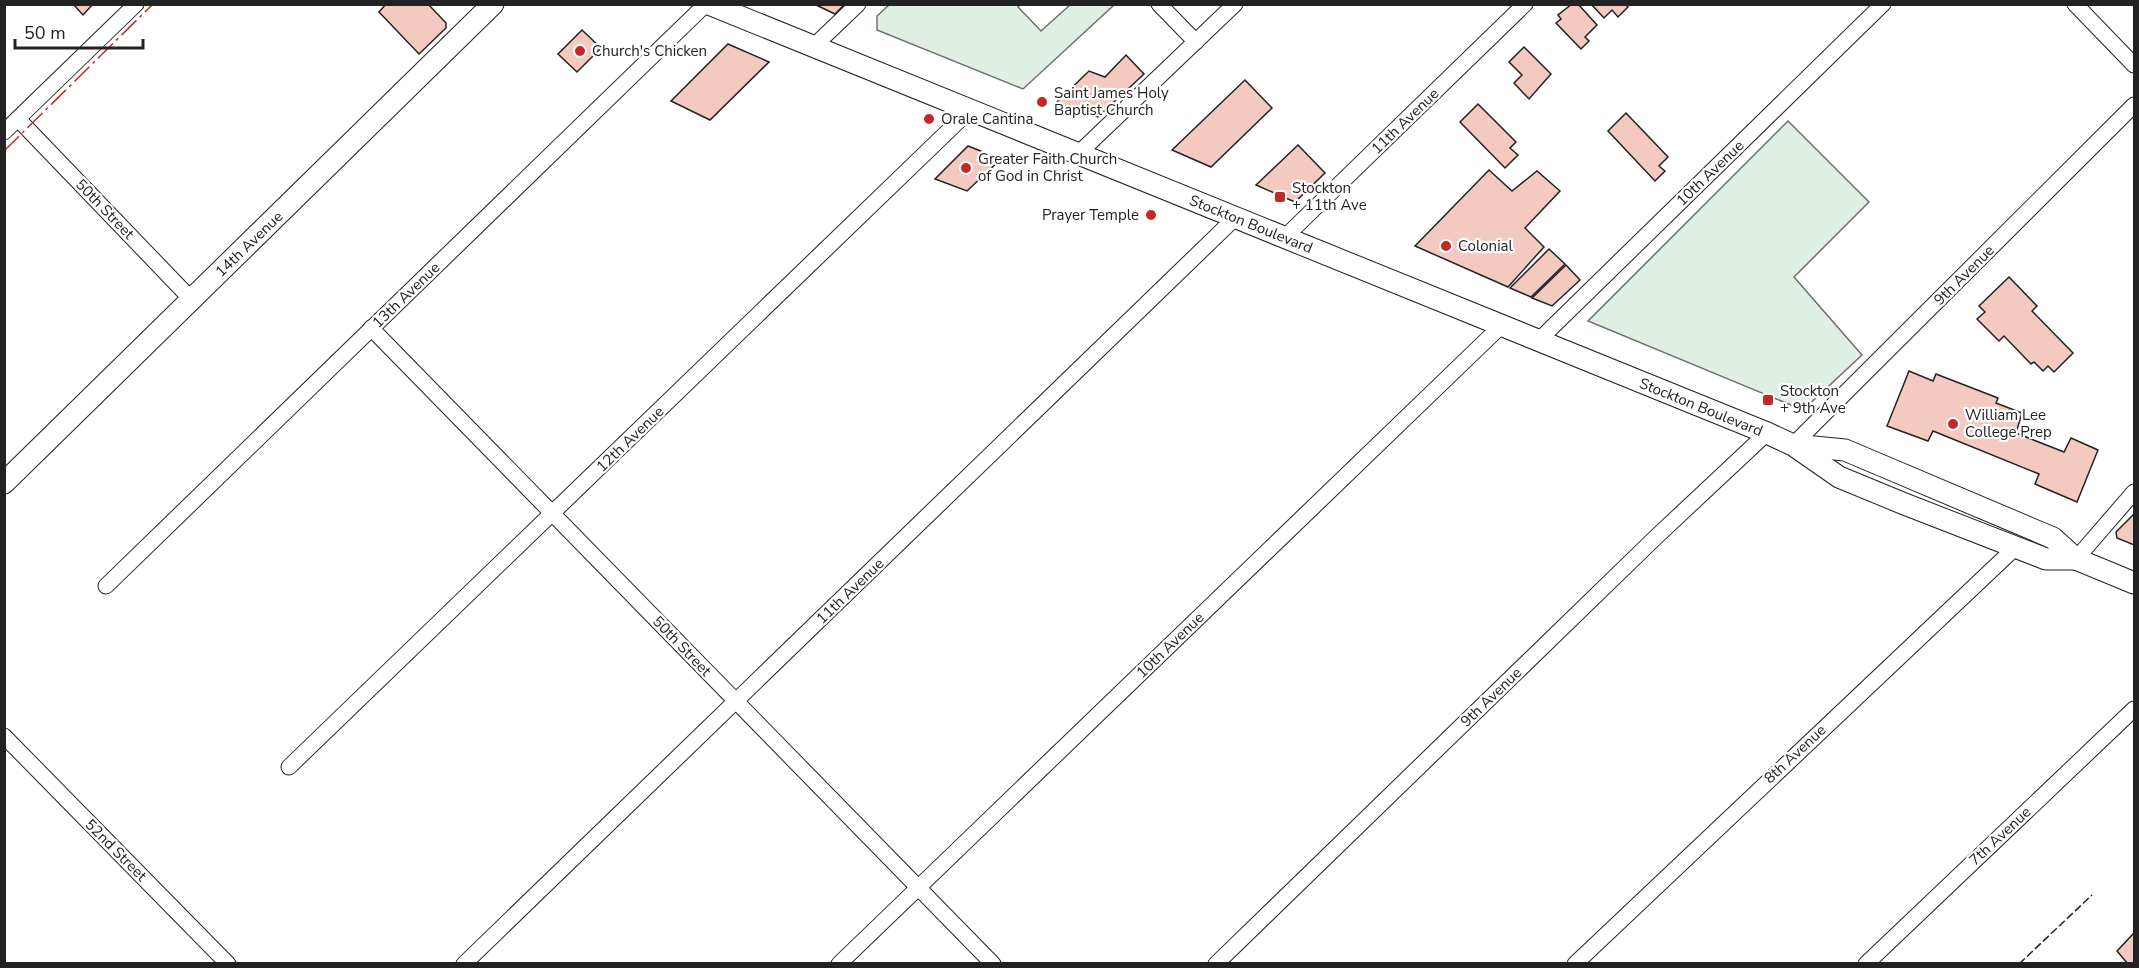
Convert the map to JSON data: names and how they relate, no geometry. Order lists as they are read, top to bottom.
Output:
{
  "streets": {
    "main road": ["Stockton Boulevard", "14th Avenue"],
    "street": [
      "11th Avenue",
      "10th Avenue",
      "50th Street",
      "9th Avenue",
      "13th Avenue",
      "12th Avenue",
      "8th Avenue",
      "7th Avenue",
      "52nd Street"
    ]
  },
  "crossings": [
    ["11th Avenue", "50th Street"],
    ["11th Avenue", "Stockton Boulevard"],
    ["10th Avenue", "50th Street"],
    ["10th Avenue", "Stockton Boulevard"],
    ["50th Street", "14th Avenue"],
    ["50th Street", "13th Avenue"],
    ["50th Street", "12th Avenue"],
    ["Stockton Boulevard", "9th Avenue"],
    ["Stockton Boulevard", "13th Avenue"],
    ["Stockton Boulevard", "12th Avenue"],
    ["Stockton Boulevard", "8th Avenue"]
  ],
  "places": {
    "other": [
      "Church's Chicken",
      "Saint James Holy Baptist Church",
      "Orale Cantina",
      "Greater Faith Church of God in Christ",
      "Prayer Temple",
      "Colonial",
      "William Lee College Prep"
    ],
    "transit": ["Stockton + 11th Ave", "Stockton + 9th Ave"]
  },
  "scale_bar": "50 m"
}
